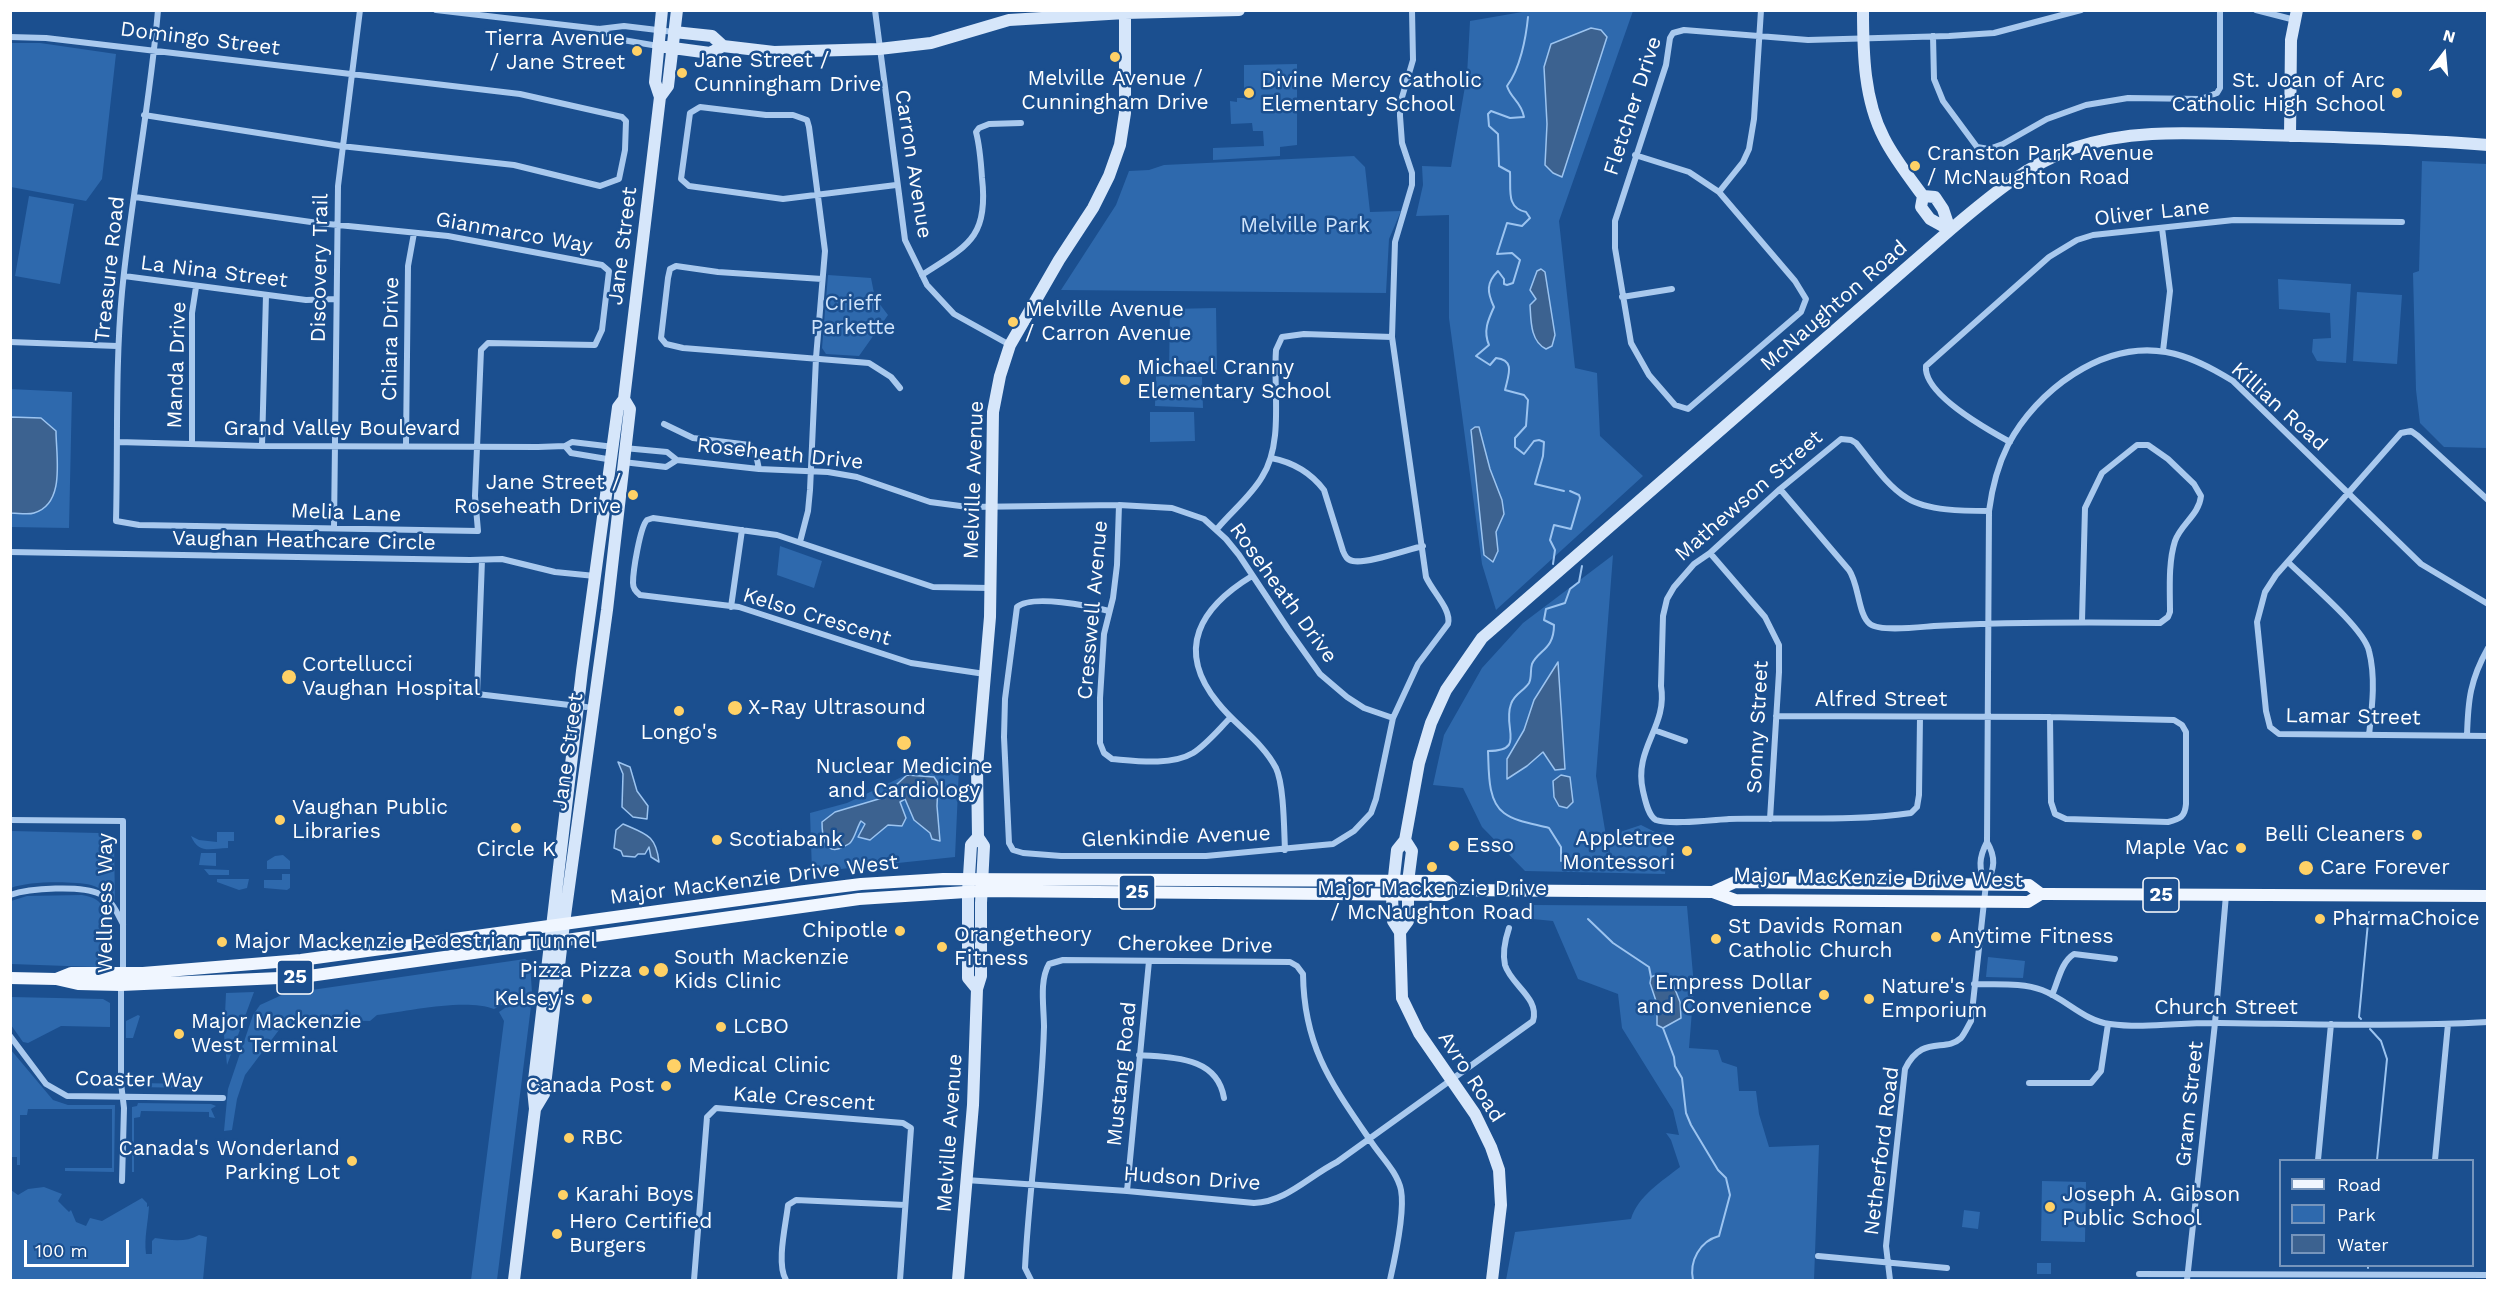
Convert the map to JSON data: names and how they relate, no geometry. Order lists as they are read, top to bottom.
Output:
{
  "streets": {
    "main road": ["Major MacKenzie Drive West", "25"],
    "street": [
      "Domingo Street",
      "Fletcher Drive",
      "Carron Avenue",
      "Oliver Lane",
      "Gianmarco Way",
      "Jane Street",
      "Discovery Trail",
      "Treasure Road",
      "La Nina Street",
      "McNaughton Road",
      "Chiara Drive",
      "Manda Drive",
      "Killian Road",
      "Grand Valley Boulevard",
      "Roseheath Drive",
      "Melville Avenue",
      "Mathewson Street",
      "Melia Lane",
      "Vaughan Heathcare Circle",
      "Cresswell Avenue",
      "Kelso Crescent",
      "Alfred Street",
      "Lamar Street",
      "Sonny Street",
      "Glenkindie Avenue",
      "Wellness Way",
      "Cherokee Drive",
      "Church Street",
      "Mustang Road",
      "Avro Road",
      "Coaster Way",
      "Kale Crescent",
      "Gram Street",
      "Netherford Road",
      "Hudson Drive"
    ]
  },
  "crossings": [
    ["Domingo Street", "Discovery Trail"],
    ["Domingo Street", "Treasure Road"],
    ["Carron Avenue", "Melville Avenue"],
    ["Oliver Lane", "Killian Road"],
    ["Gianmarco Way", "Discovery Trail"],
    ["Gianmarco Way", "Treasure Road"],
    ["Gianmarco Way", "Chiara Drive"],
    ["Gianmarco Way", "Grand Valley Boulevard"],
    ["Gianmarco Way", "Melia Lane"],
    ["Jane Street", "Grand Valley Boulevard"],
    ["Jane Street", "Roseheath Drive"],
    ["Jane Street", "Vaughan Heathcare Circle"],
    ["Jane Street", "Major MacKenzie Drive West"],
    ["Discovery Trail", "La Nina Street"],
    ["Discovery Trail", "Grand Valley Boulevard"],
    ["Discovery Trail", "Melia Lane"],
    ["Treasure Road", "La Nina Street"],
    ["Treasure Road", "Grand Valley Boulevard"],
    ["Treasure Road", "Melia Lane"],
    ["La Nina Street", "Manda Drive"],
    ["McNaughton Road", "Major MacKenzie Drive West"],
    ["McNaughton Road", "Avro Road"],
    ["Chiara Drive", "Grand Valley Boulevard"],
    ["Manda Drive", "Grand Valley Boulevard"],
    ["Killian Road", "Mathewson Street"],
    ["Killian Road", "Alfred Street"],
    ["Killian Road", "Lamar Street"],
    ["Killian Road", "Major MacKenzie Drive West"],
    ["Killian Road", "Netherford Road"],
    ["Grand Valley Boulevard", "Roseheath Drive"],
    ["Grand Valley Boulevard", "Melia Lane"],
    ["Roseheath Drive", "Melville Avenue"],
    ["Roseheath Drive", "Cresswell Avenue"],
    ["Roseheath Drive", "Glenkindie Avenue"],
    ["Melville Avenue", "Kelso Crescent"],
    ["Melville Avenue", "Major MacKenzie Drive West"],
    ["Melville Avenue", "Hudson Drive"],
    ["Mathewson Street", "Alfred Street"],
    ["Mathewson Street", "Sonny Street"],
    ["Cresswell Avenue", "Glenkindie Avenue"],
    ["Alfred Street", "Sonny Street"],
    ["Major MacKenzie Drive West", "Wellness Way"],
    ["Major MacKenzie Drive West", "Avro Road"],
    ["Major MacKenzie Drive West", "Gram Street"],
    ["Major MacKenzie Drive West", "Netherford Road"],
    ["Wellness Way", "Coaster Way"],
    ["Cherokee Drive", "Mustang Road"],
    ["Cherokee Drive", "Hudson Drive"],
    ["Church Street", "Gram Street"],
    ["Church Street", "Netherford Road"],
    ["Mustang Road", "Hudson Drive"],
    ["Avro Road", "Hudson Drive"]
  ],
  "parks": ["Melville Park", "Crieff Parkette"],
  "places": [
    "Tierra Avenue / Jane Street",
    "Melville Avenue / Cunningham Drive",
    "Jane Street / Cunningham Drive",
    "Divine Mercy Catholic Elementary School",
    "St. Joan of Arc Catholic High School",
    "Cranston Park Avenue / McNaughton Road",
    "Melville Avenue / Carron Avenue",
    "Michael Cranny Elementary School",
    "Jane Street / Roseheath Drive",
    "Cortellucci Vaughan Hospital",
    "X-Ray Ultrasound",
    "Longo's",
    "Nuclear Medicine and Cardiology",
    "Vaughan Public Libraries",
    "Circle K",
    "Belli Cleaners",
    "Scotiabank",
    "Esso",
    "Maple Vac",
    "Appletree Montessori",
    "Major Mackenzie Drive / McNaughton Road",
    "Care Forever",
    "PharmaChoice",
    "Chipotle",
    "Anytime Fitness",
    "St Davids Roman Catholic Church",
    "Major Mackenzie Pedestrian Tunnel",
    "Orangetheory Fitness",
    "South Mackenzie Kids Clinic",
    "Pizza Pizza",
    "Empress Dollar and Convenience",
    "Kelsey's",
    "Nature's Emporium",
    "LCBO",
    "Major Mackenzie West Terminal",
    "Medical Clinic",
    "Canada Post",
    "RBC",
    "Canada's Wonderland Parking Lot",
    "Karahi Boys",
    "Joseph A. Gibson Public School",
    "Hero Certified Burgers"
  ],
  "legend": ["Road", "Park", "Water"],
  "scale_bar": "100 m",
  "north": "top"
}
